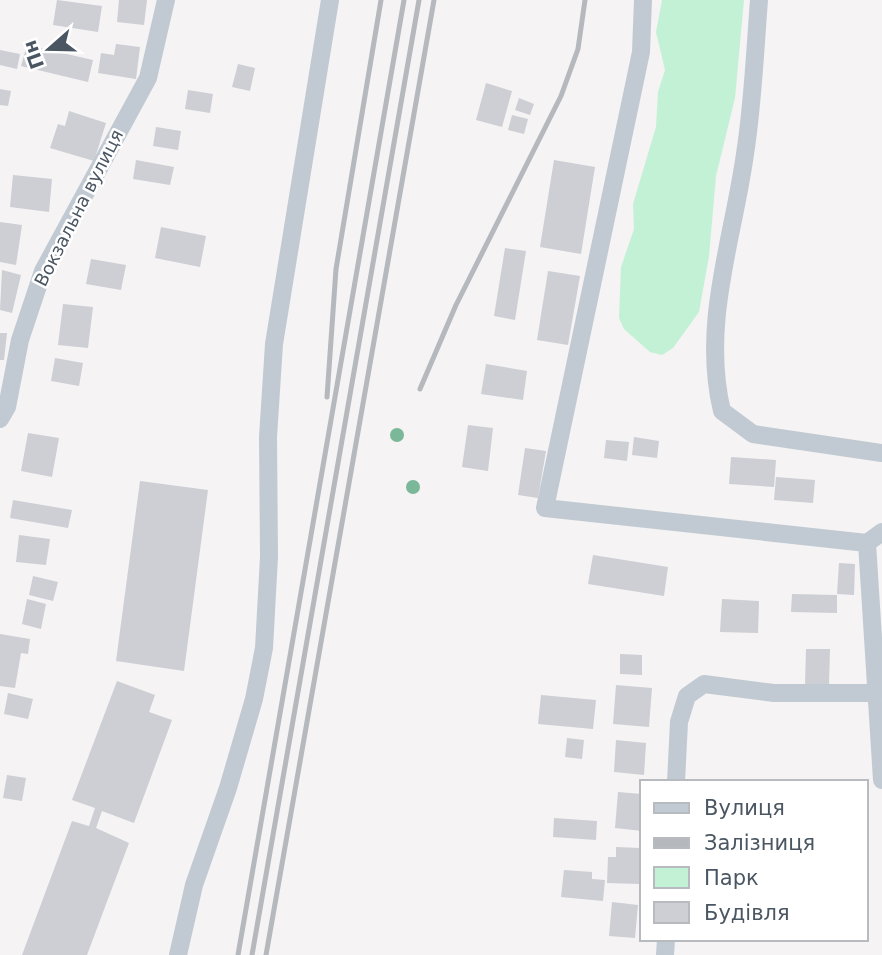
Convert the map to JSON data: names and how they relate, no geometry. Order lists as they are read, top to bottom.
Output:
{
  "streets": {
    "street": ["Вокзальна вулиця"]
  },
  "legend": [
    "Вулиця",
    "Залізниця",
    "Парк",
    "Будівля"
  ],
  "north": "left"
}
